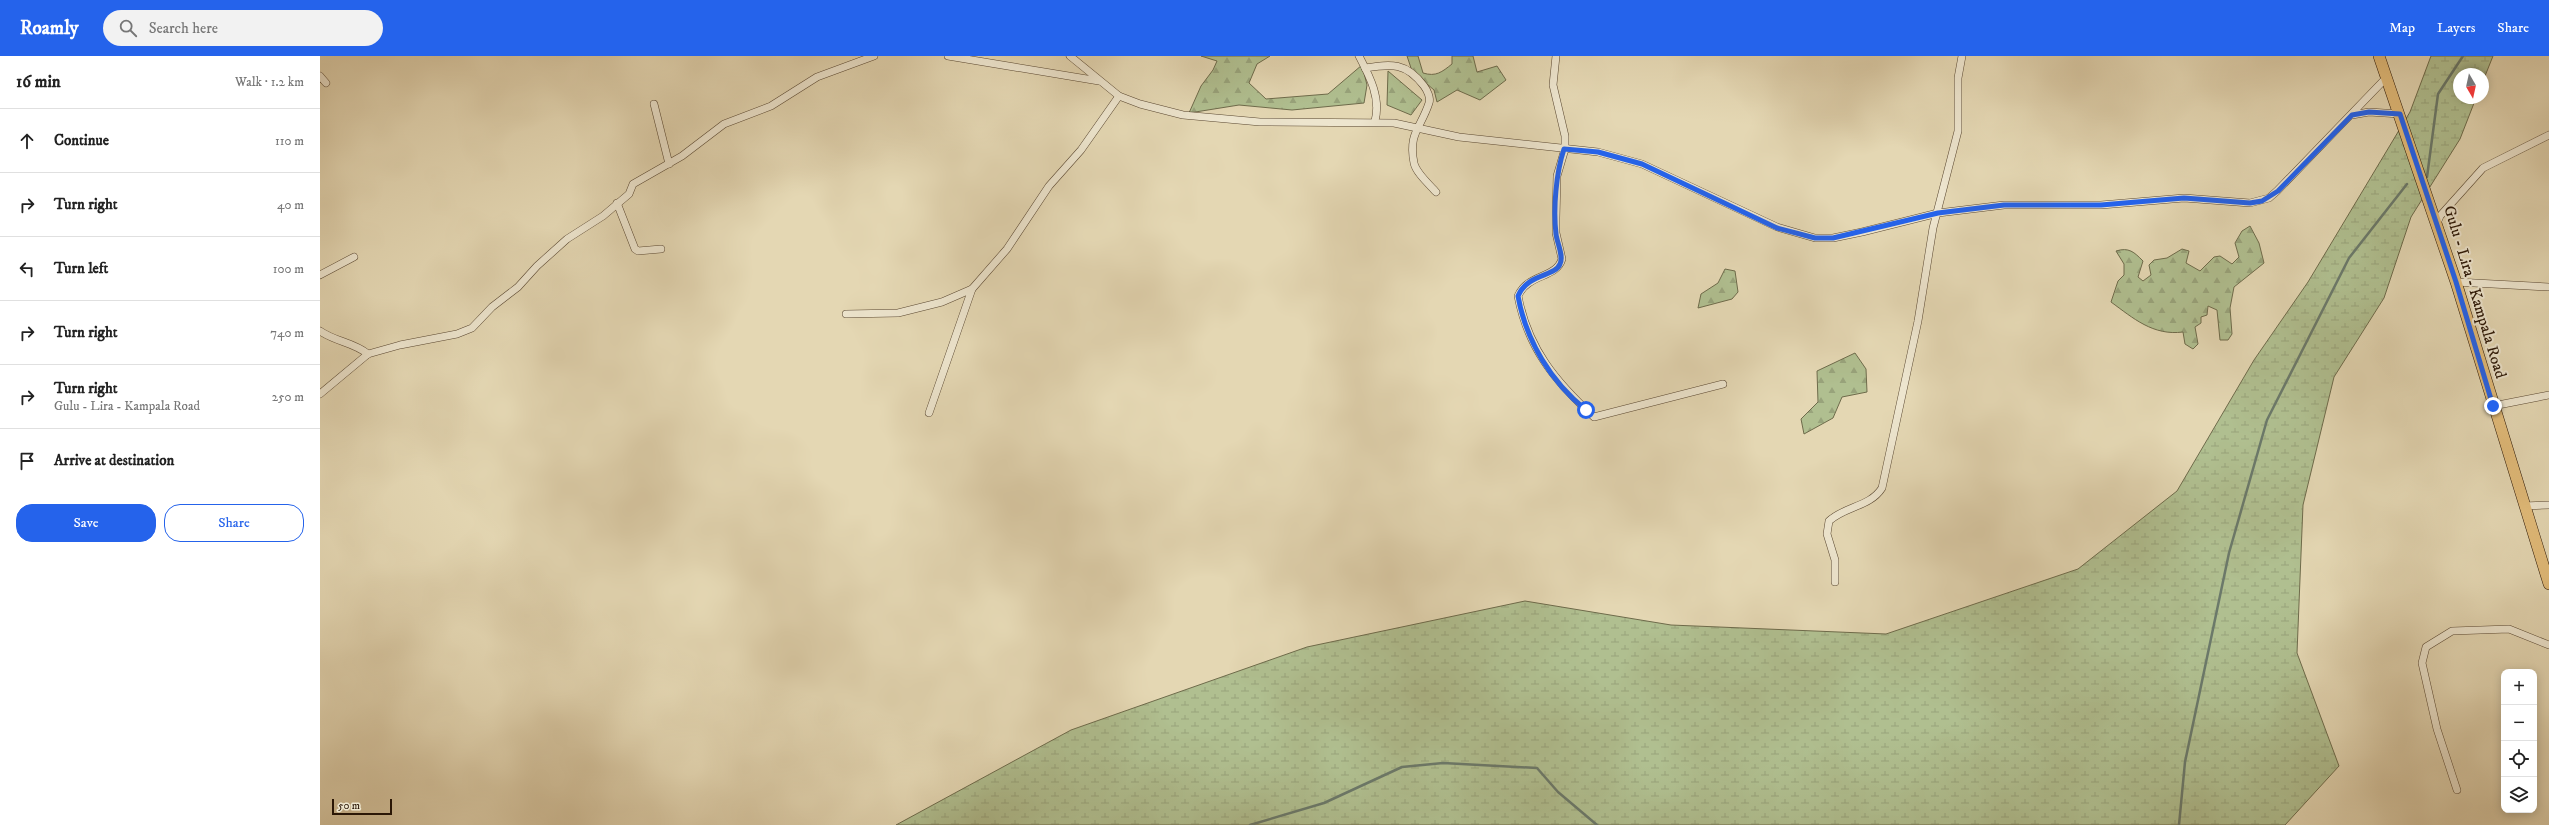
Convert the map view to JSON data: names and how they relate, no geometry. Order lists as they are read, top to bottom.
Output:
{
  "streets": {
    "main road": ["Gulu - Lira - Kampala Road"]
  },
  "scale_bar": "50 m",
  "north": "bottom",
  "page": {
    "header": "Roamly",
    "search": "Search here",
    "nav": ["Map", "Layers", "Share"],
    "heading": ["16 min", "Walk · 1.2 km"],
    "list": [
      ["Continue", "110 m"],
      ["Turn right", "40 m"],
      ["Turn left", "100 m"],
      ["Turn right", "740 m"],
      ["Turn right", "Gulu - Lira - Kampala Road", "250 m"],
      "Arrive at destination"
    ],
    "buttons": ["Save", "Share"],
    "map_buttons": ["+", "−"],
    "scale": "50 m"
  }
}
